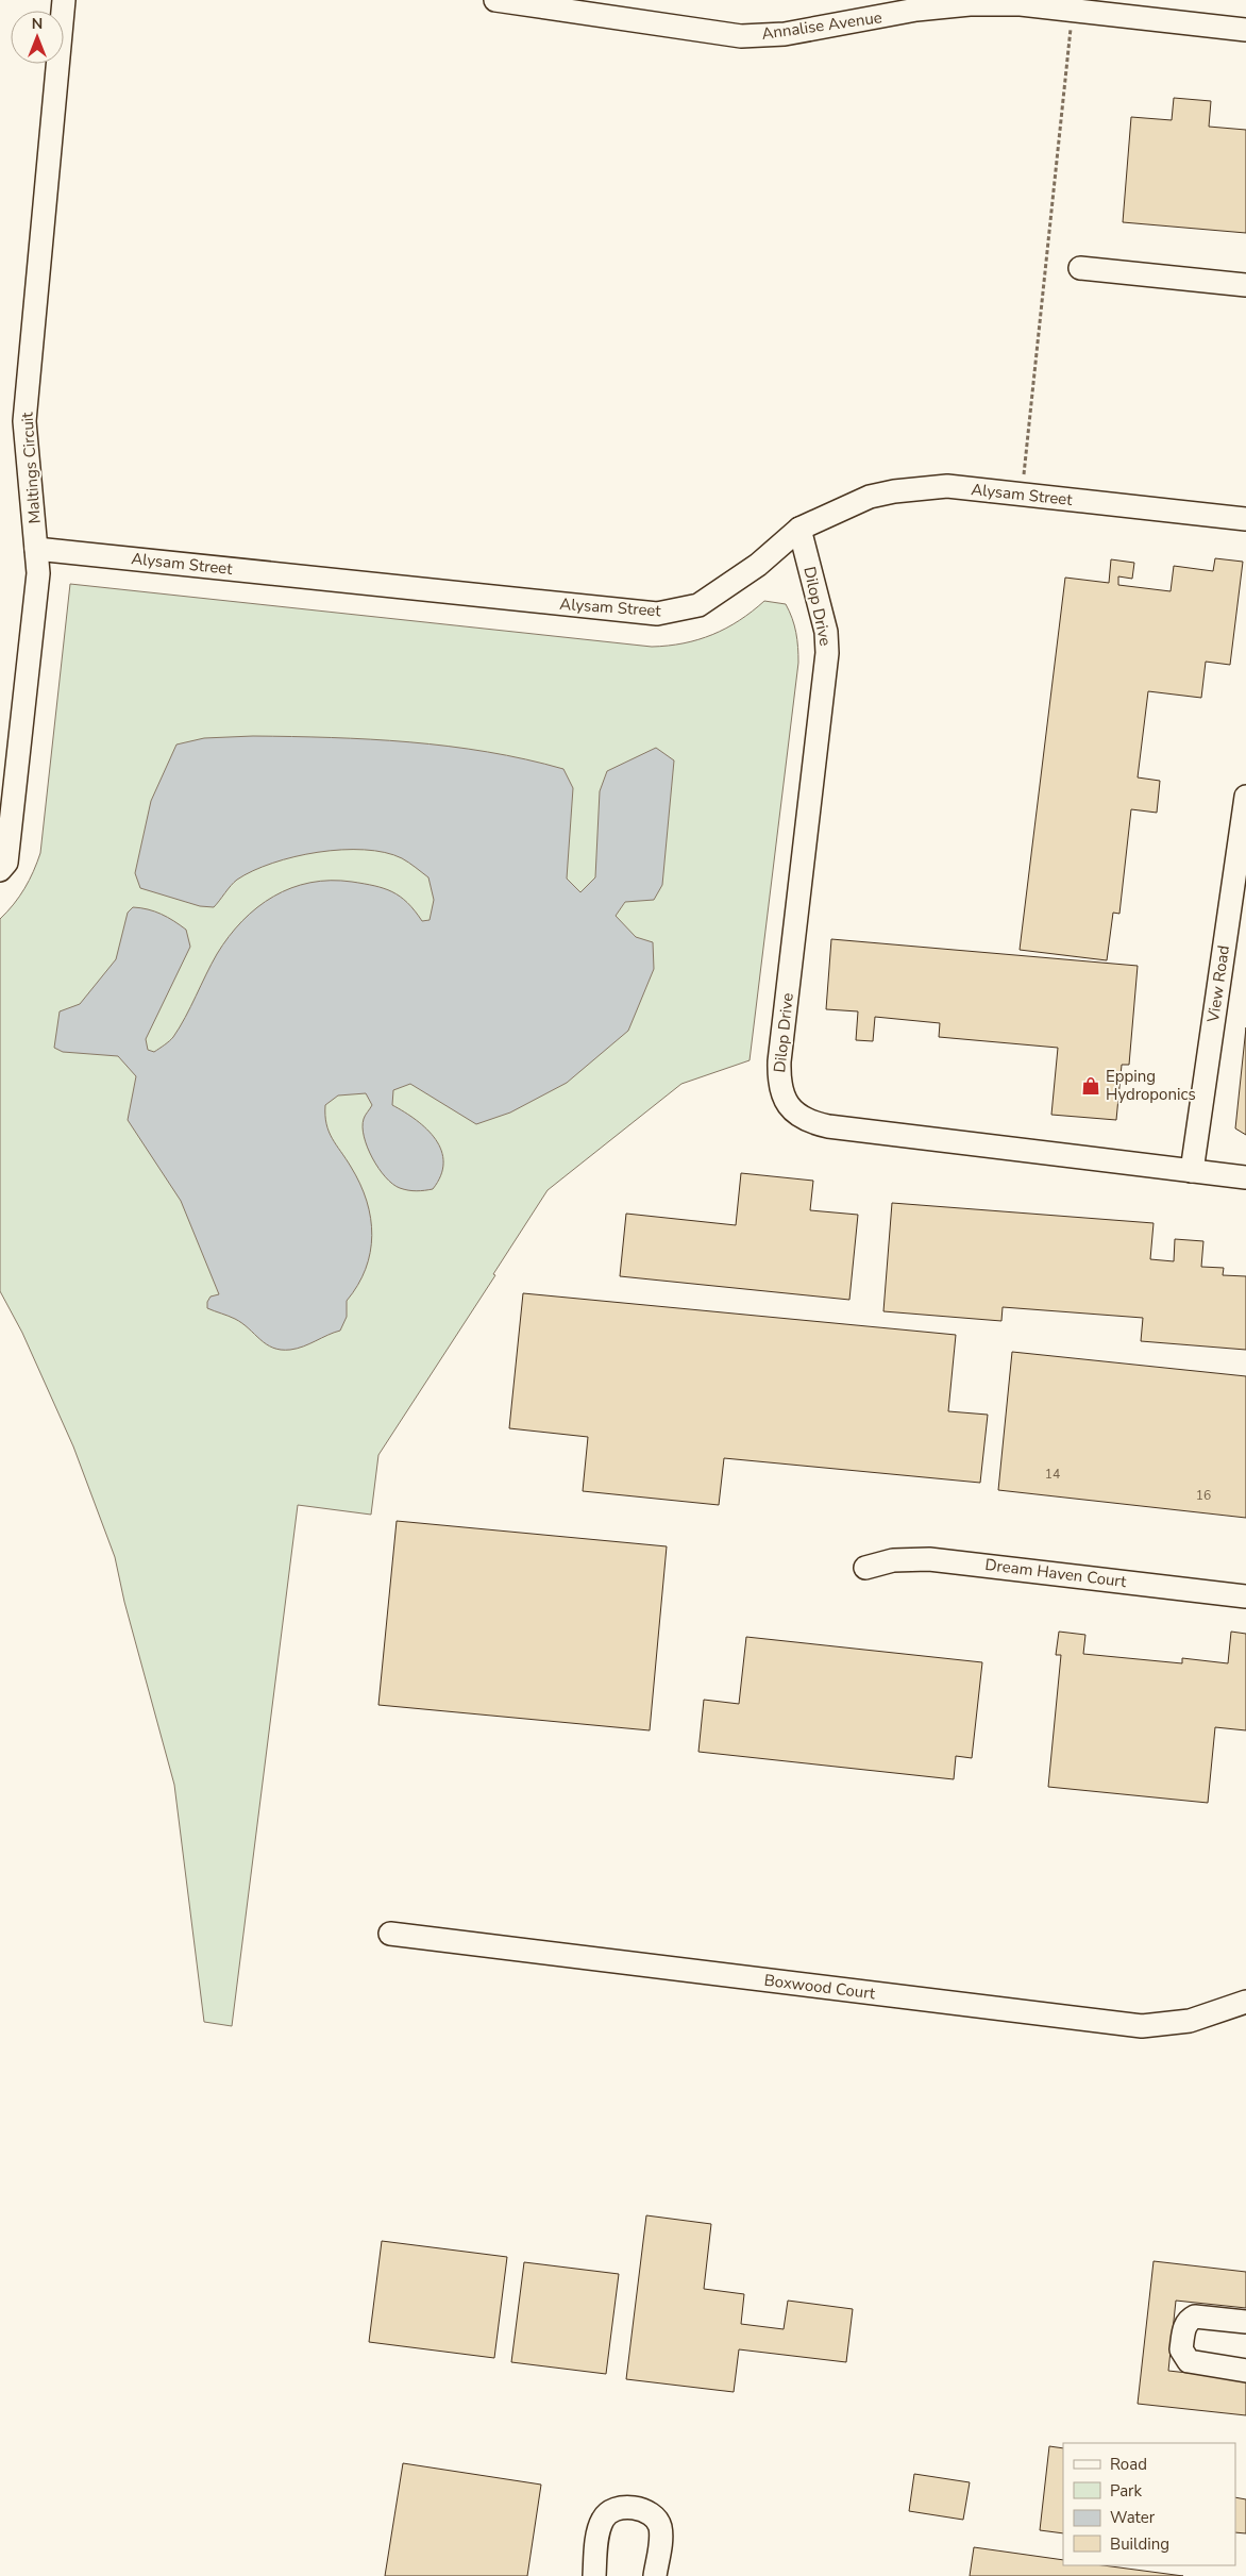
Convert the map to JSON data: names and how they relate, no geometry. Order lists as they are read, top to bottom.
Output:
{
  "streets": {
    "street": [
      "Annalise Avenue",
      "Maltings Circuit",
      "Alysam Street",
      "Dilop Drive",
      "View Road",
      "Dream Haven Court",
      "Boxwood Court"
    ]
  },
  "crossings": [
    ["Maltings Circuit", "Alysam Street"],
    ["Alysam Street", "Dilop Drive"],
    ["Dilop Drive", "View Road"]
  ],
  "places": {
    "shop": ["Epping Hydroponics"]
  },
  "house_numbers": ["14", "16"],
  "legend": [
    "Road",
    "Park",
    "Water",
    "Building"
  ],
  "north": "top"
}
